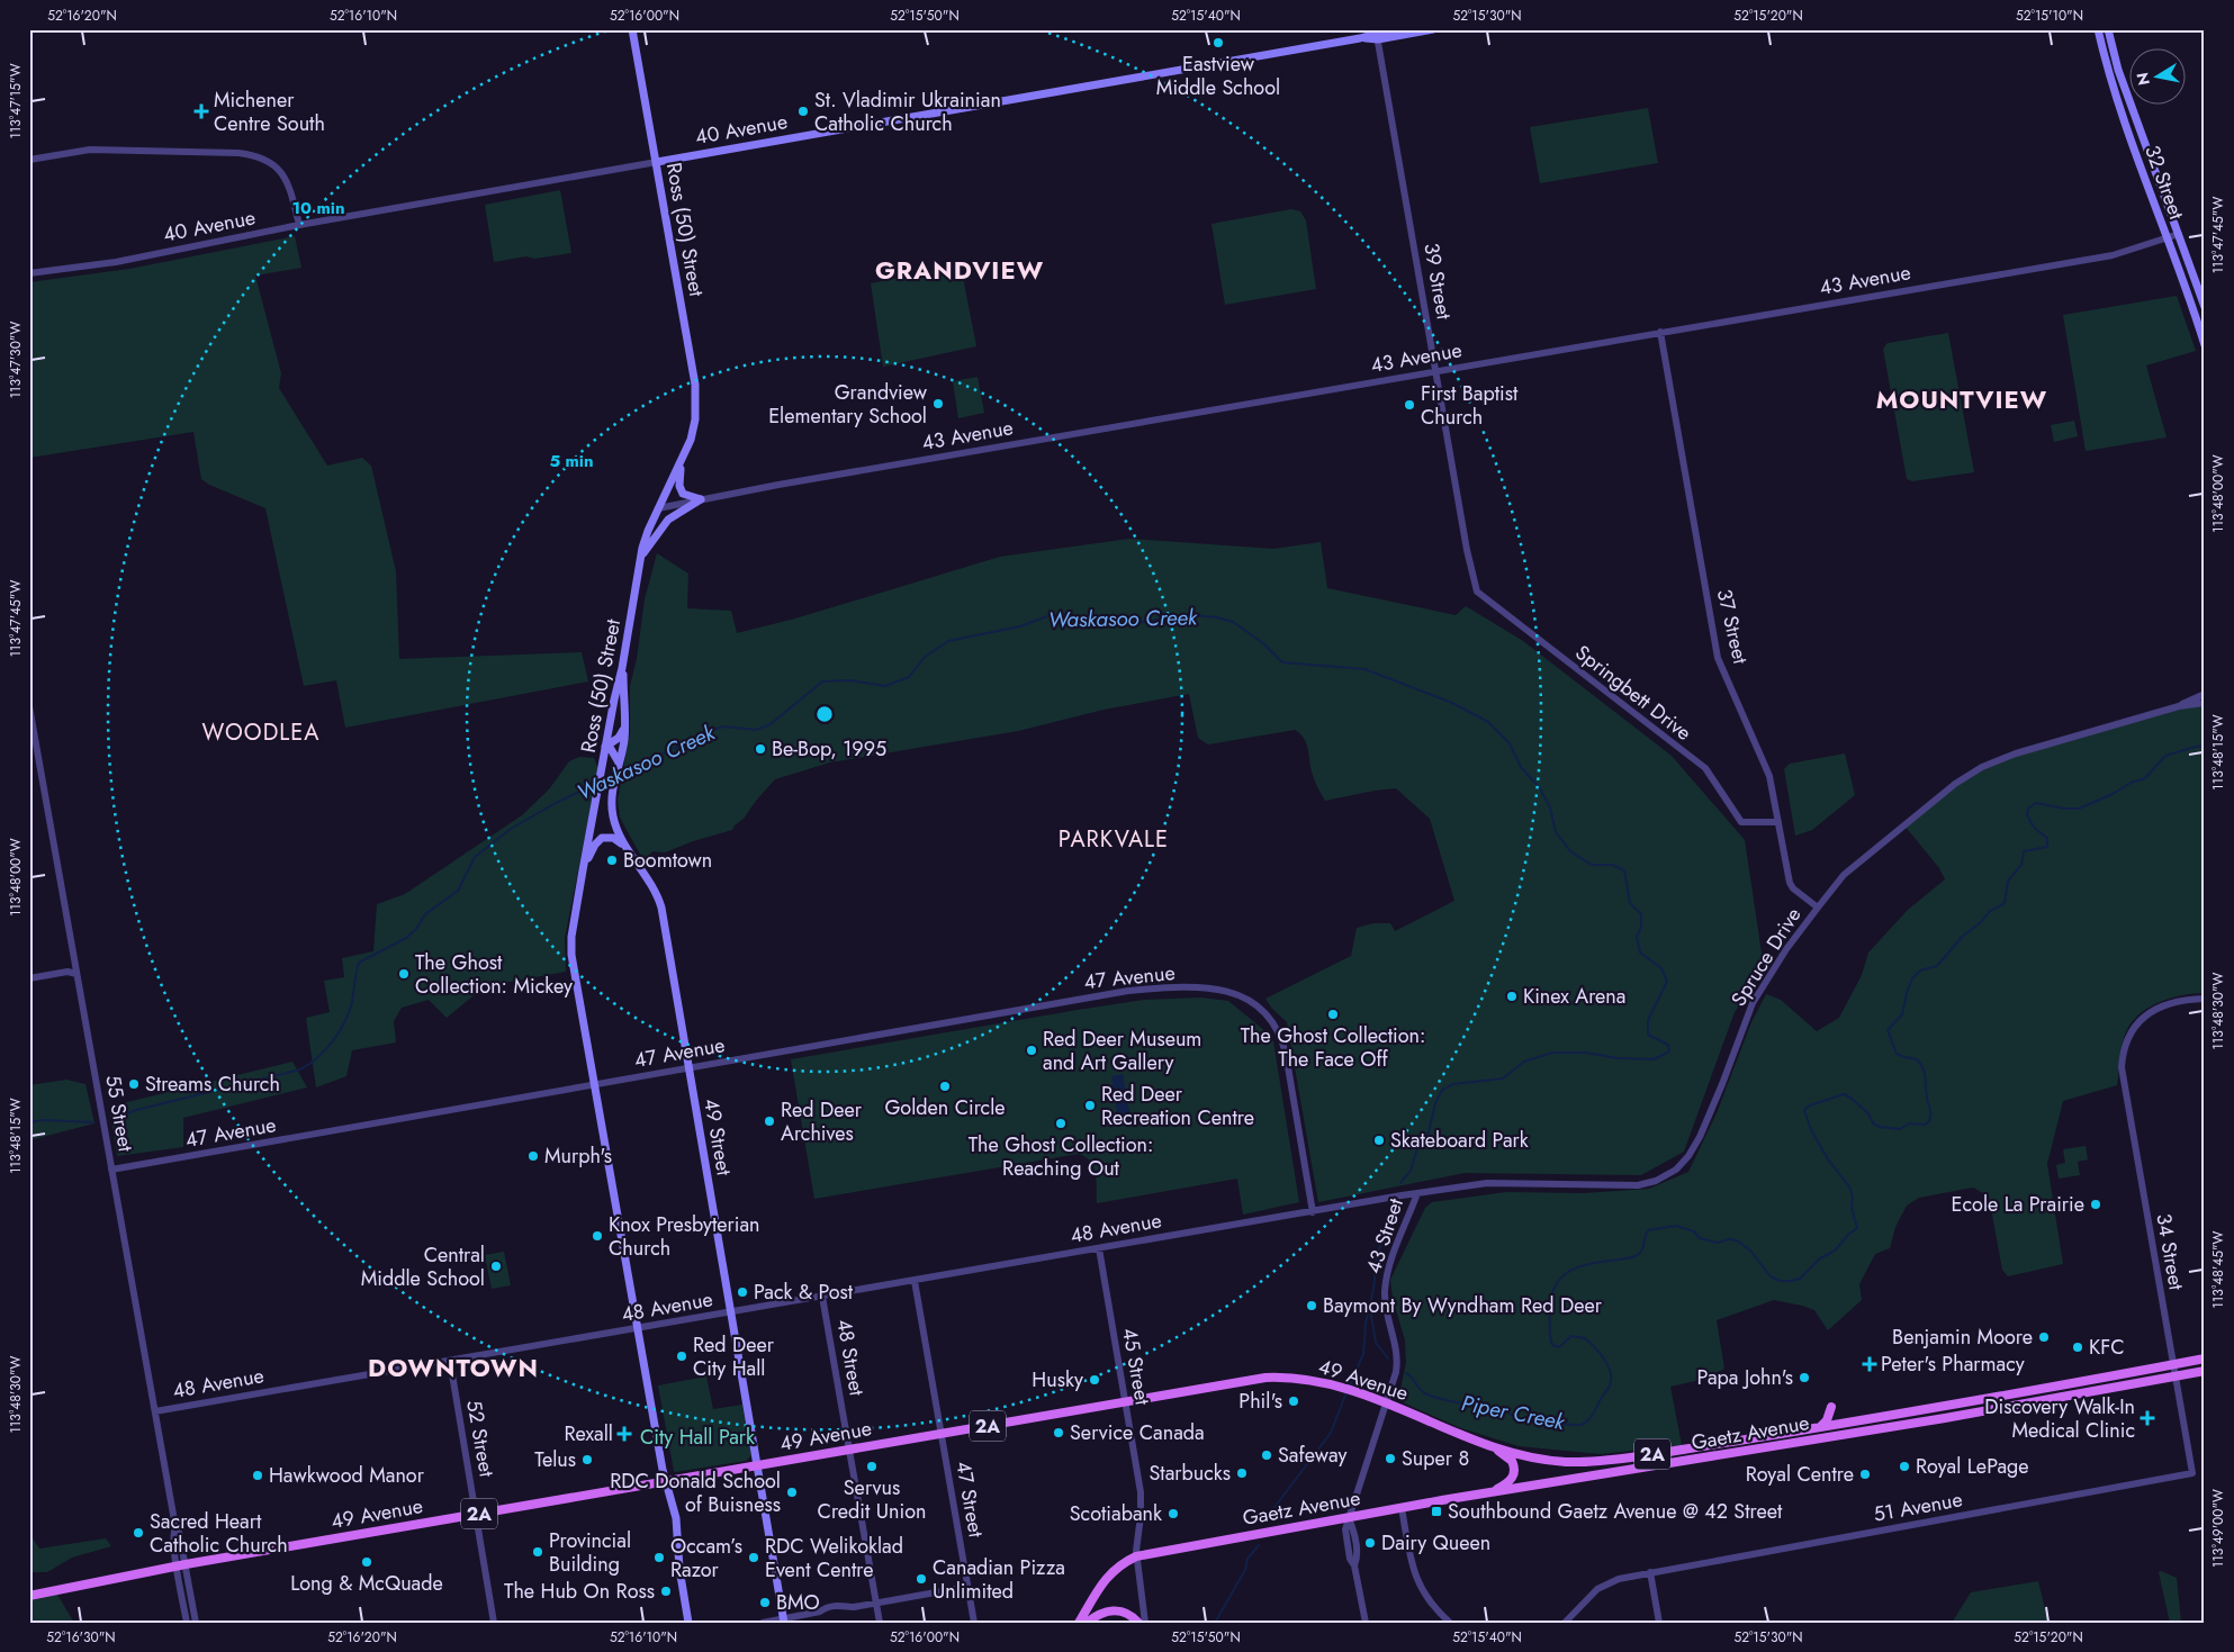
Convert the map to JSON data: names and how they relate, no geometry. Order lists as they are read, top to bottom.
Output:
{
  "streets": {
    "main road": [
      "40 Avenue",
      "32 Street",
      "Ross (50) Street",
      "49 Street",
      "49 Avenue",
      "2A",
      "Gaetz Avenue"
    ],
    "street": [
      "43 Avenue",
      "39 Street",
      "37 Street",
      "Springbett Drive",
      "Spruce Drive",
      "47 Avenue",
      "55 Street",
      "48 Avenue",
      "43 Street",
      "34 Street",
      "48 Street",
      "45 Street",
      "52 Street",
      "47 Street",
      "51 Avenue"
    ]
  },
  "crossings": [
    ["40 Avenue", "Ross (50) Street"],
    ["40 Avenue", "39 Street"],
    ["32 Street", "43 Avenue"],
    ["Ross (50) Street", "43 Avenue"],
    ["Ross (50) Street", "47 Avenue"],
    ["Ross (50) Street", "49 Street"],
    ["Ross (50) Street", "48 Avenue"],
    ["Ross (50) Street", "49 Avenue"],
    ["43 Avenue", "39 Street"],
    ["43 Avenue", "37 Street"],
    ["39 Street", "Springbett Drive"],
    ["37 Street", "Springbett Drive"],
    ["37 Street", "Spruce Drive"],
    ["Spruce Drive", "48 Avenue"],
    ["Spruce Drive", "43 Street"],
    ["47 Avenue", "55 Street"],
    ["47 Avenue", "49 Street"],
    ["47 Avenue", "48 Avenue"],
    ["55 Street", "48 Avenue"],
    ["55 Street", "49 Avenue"],
    ["49 Street", "48 Avenue"],
    ["49 Street", "49 Avenue"],
    ["48 Avenue", "43 Street"],
    ["48 Avenue", "48 Street"],
    ["48 Avenue", "45 Street"],
    ["48 Avenue", "52 Street"],
    ["48 Avenue", "47 Street"],
    ["43 Street", "49 Avenue"],
    ["43 Street", "Gaetz Avenue"],
    ["34 Street", "Gaetz Avenue"],
    ["34 Street", "51 Avenue"],
    ["48 Street", "49 Avenue"],
    ["45 Street", "49 Avenue"],
    ["45 Street", "2A"],
    ["45 Street", "Gaetz Avenue"],
    ["49 Avenue", "Gaetz Avenue"],
    ["49 Avenue", "52 Street"],
    ["49 Avenue", "47 Street"],
    ["2A", "Gaetz Avenue"]
  ],
  "districts": [
    "GRANDVIEW",
    "MOUNTVIEW",
    "WOODLEA",
    "PARKVALE",
    "DOWNTOWN"
  ],
  "water": ["Waskasoo Creek", "Piper Creek"],
  "parks": ["City Hall Park"],
  "places": {
    "other": [
      "Eastview Middle School",
      "St. Vladimir Ukrainian Catholic Church",
      "Grandview Elementary School",
      "First Baptist Church",
      "Be-Bop, 1995",
      "Boomtown",
      "The Ghost Collection: Mickey",
      "Kinex Arena",
      "The Ghost Collection: The Face Off",
      "Red Deer Museum and Art Gallery",
      "Streams Church",
      "Golden Circle",
      "Red Deer Recreation Centre",
      "Red Deer Archives",
      "The Ghost Collection: Reaching Out",
      "Skateboard Park",
      "Murph's",
      "Ecole La Prairie",
      "Knox Presbyterian Church",
      "Central Middle School",
      "Pack & Post",
      "Baymont By Wyndham Red Deer",
      "Benjamin Moore",
      "KFC",
      "Red Deer City Hall",
      "Papa John's",
      "Husky",
      "Phil's",
      "Service Canada",
      "Safeway",
      "Super 8",
      "Telus",
      "Servus Credit Union",
      "Royal LePage",
      "Starbucks",
      "Royal Centre",
      "Hawkwood Manor",
      "RDC Donald School of Buisness",
      "Scotiabank",
      "Sacred Heart Catholic Church",
      "Dairy Queen",
      "Provincial Building",
      "Occam’s Razor",
      "RDC Welikoklad Event Centre",
      "Long & McQuade",
      "Canadian Pizza Unlimited",
      "The Hub On Ross",
      "BMO"
    ],
    "health": [
      "Michener Centre South",
      "Peter's Pharmacy",
      "Discovery Walk-In Medical Clinic",
      "Rexall"
    ],
    "transit": ["Southbound Gaetz Avenue @ 42 Street"]
  },
  "north": "left",
  "coordinates": [
    "52°16'20\"N",
    "52°16'10\"N",
    "52°16'00\"N",
    "52°15'50\"N",
    "52°15'40\"N",
    "52°15'30\"N",
    "52°15'20\"N",
    "52°15'10\"N",
    "113°47'15\"W",
    "113°47'45\"W",
    "113°47'30\"W",
    "113°48'00\"W",
    "113°48'15\"W",
    "113°48'30\"W",
    "113°48'45\"W",
    "113°49'00\"W",
    "52°16'30\"N"
  ],
  "rings": ["10 min", "5 min"]
}
